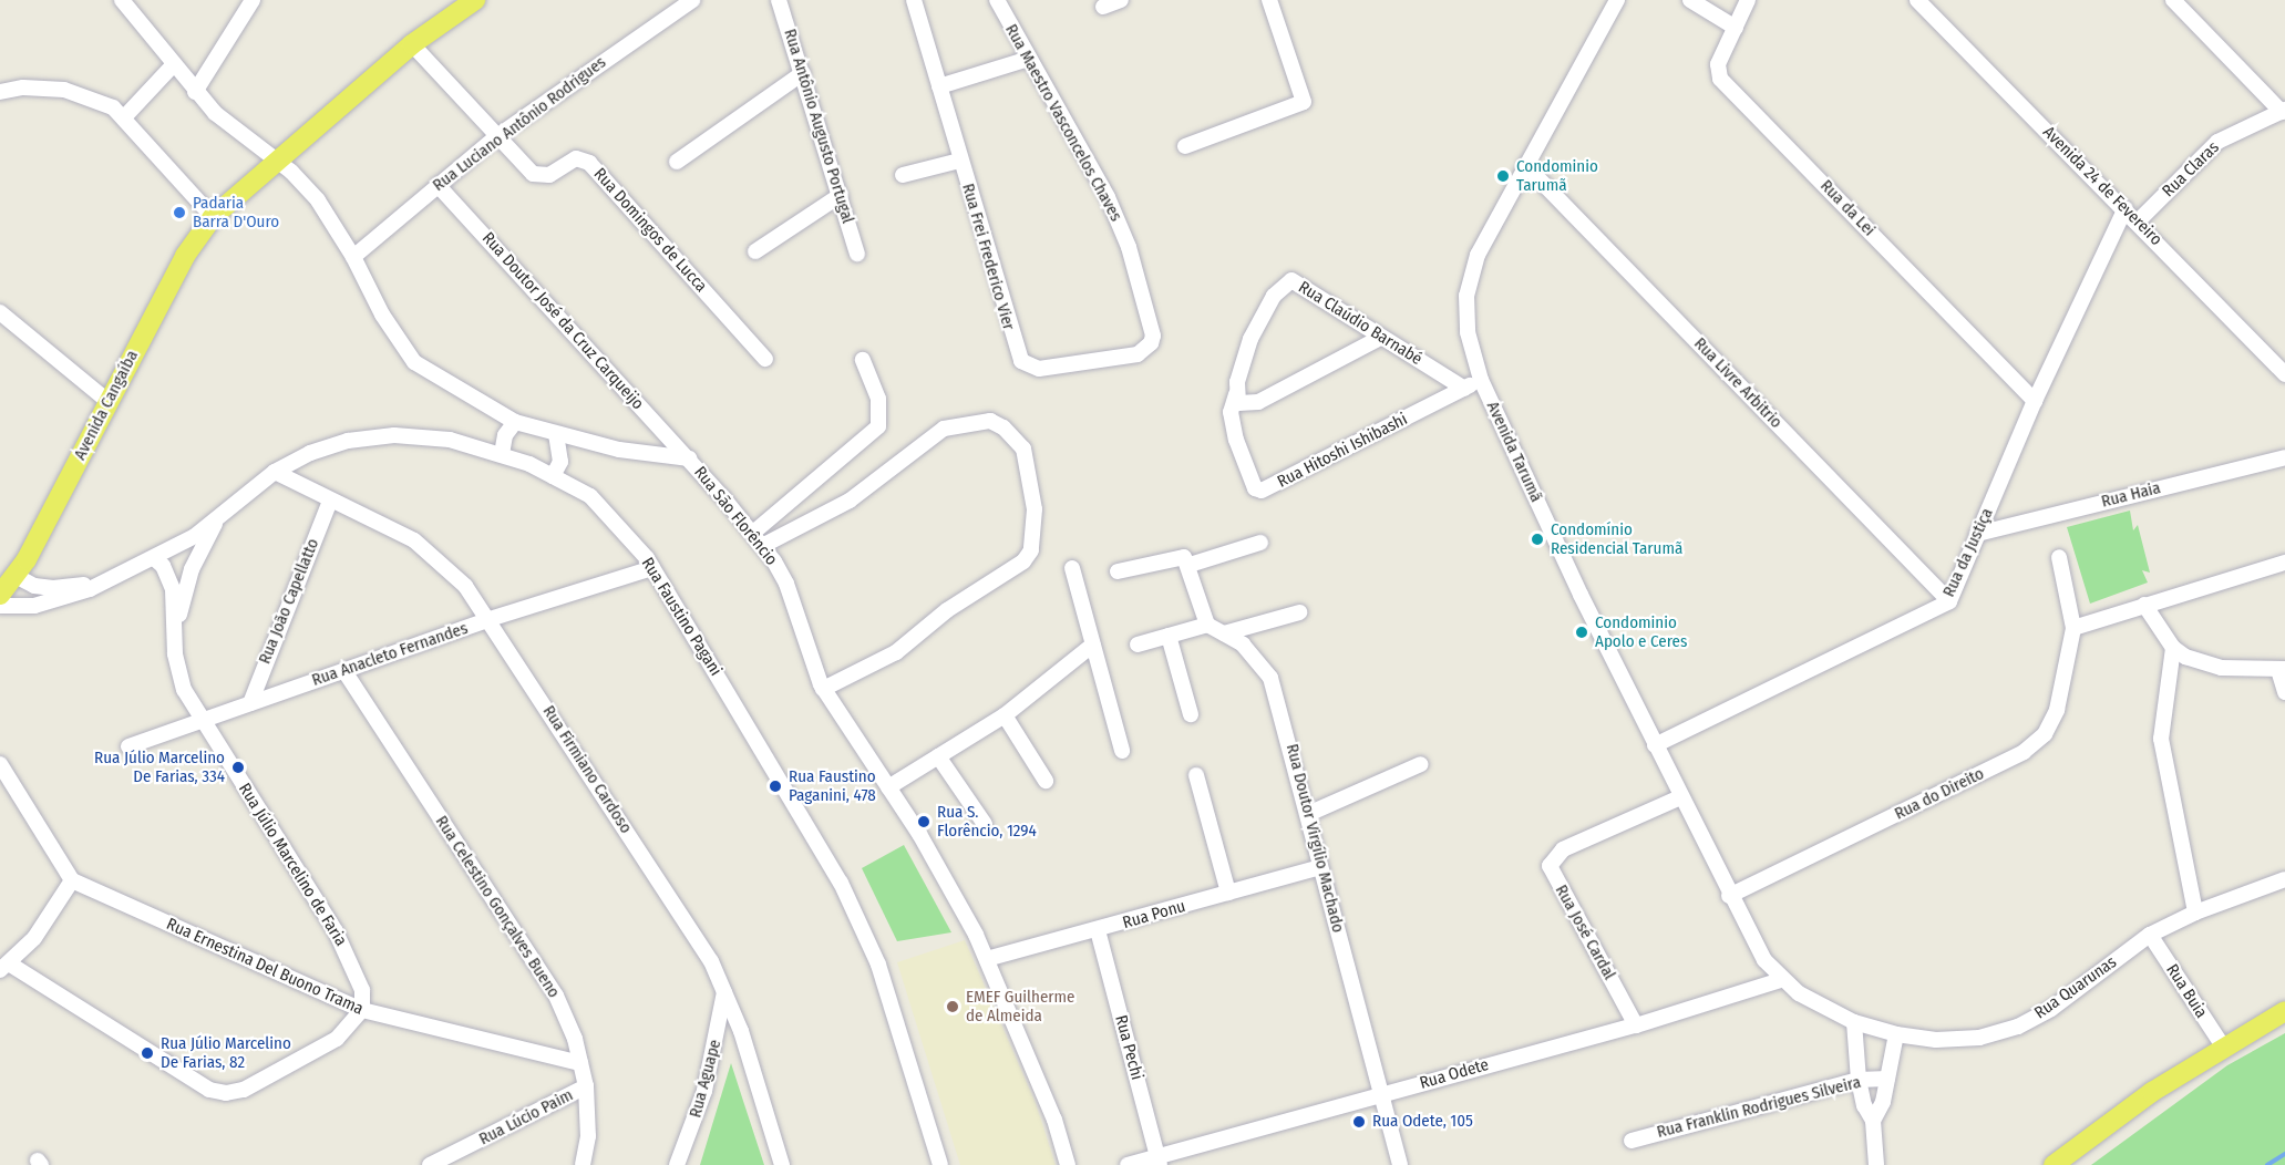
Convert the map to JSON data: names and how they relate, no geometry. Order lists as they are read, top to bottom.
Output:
{
  "streets": {
    "main road": ["Avenida Cangaíba"],
    "street": [
      "Rua Maestro Vasconcelos Chaves",
      "Rua Luciano Antônio Rodrigues",
      "Rua Antônio Augusto Portugal",
      "Rua Claras",
      "Avenida 24 de Fevereiro",
      "Rua da Lei",
      "Rua Domingos de Lucca",
      "Rua Frei Frederico Vier",
      "Rua Doutor José da Cruz Carqueijo",
      "Rua Claúdio Barnabé",
      "Rua Livre Arbitrio",
      "Rua Hitoshi Ishibashi",
      "Avenida Tarumã",
      "Rua Haia",
      "Rua São Florêncio",
      "Rua da Justiça",
      "Rua João Capellatto",
      "Rua Faustino Pagani",
      "Rua Anacleto Fernandes",
      "Rua Firmiano Cardoso",
      "Rua do Direito",
      "Rua Doutor Virgílio Machado",
      "Rua Júlio Marcelino de Faria",
      "Rua Celestino Gonçalves Bueno",
      "Rua Ponu",
      "Rua José Cardal",
      "Rua Ernestina Del Buono Trama",
      "Rua Quarunas",
      "Rua Buia",
      "Rua Pechi",
      "Rua Odete",
      "Rua Aguape",
      "Rua Franklin Rodrigues Silveira",
      "Rua Lúcio Paim"
    ]
  },
  "crossings": [
    ["Rua Maestro Vasconcelos Chaves", "Rua Frei Frederico Vier"],
    ["Rua Luciano Antônio Rodrigues", "Rua Domingos de Lucca"],
    ["Rua Luciano Antônio Rodrigues", "Rua Doutor José da Cruz Carqueijo"],
    ["Rua Luciano Antônio Rodrigues", "Rua São Florêncio"],
    ["Rua Claras", "Avenida 24 de Fevereiro"],
    ["Avenida 24 de Fevereiro", "Rua da Justiça"],
    ["Rua da Lei", "Rua da Justiça"],
    ["Rua Doutor José da Cruz Carqueijo", "Rua São Florêncio"],
    ["Rua Claúdio Barnabé", "Rua Hitoshi Ishibashi"],
    ["Rua Livre Arbitrio", "Avenida Tarumã"],
    ["Rua Livre Arbitrio", "Rua da Justiça"],
    ["Avenida Cangaíba", "Rua São Florêncio"],
    ["Avenida Cangaíba", "Rua Faustino Pagani"],
    ["Rua Hitoshi Ishibashi", "Avenida Tarumã"],
    ["Avenida Tarumã", "Rua da Justiça"],
    ["Avenida Tarumã", "Rua do Direito"],
    ["Avenida Tarumã", "Rua José Cardal"],
    ["Avenida Tarumã", "Rua Quarunas"],
    ["Avenida Tarumã", "Rua Odete"],
    ["Rua Haia", "Rua da Justiça"],
    ["Rua São Florêncio", "Rua Ponu"],
    ["Rua João Capellatto", "Rua Anacleto Fernandes"],
    ["Rua João Capellatto", "Rua Firmiano Cardoso"],
    ["Rua Faustino Pagani", "Rua Anacleto Fernandes"],
    ["Rua Faustino Pagani", "Rua Firmiano Cardoso"],
    ["Rua Faustino Pagani", "Rua Júlio Marcelino de Faria"],
    ["Rua Anacleto Fernandes", "Rua Firmiano Cardoso"],
    ["Rua Anacleto Fernandes", "Rua Júlio Marcelino de Faria"],
    ["Rua Anacleto Fernandes", "Rua Celestino Gonçalves Bueno"],
    ["Rua Firmiano Cardoso", "Rua Aguape"],
    ["Rua Doutor Virgílio Machado", "Rua Ponu"],
    ["Rua Doutor Virgílio Machado", "Rua Odete"],
    ["Rua Júlio Marcelino de Faria", "Rua Ernestina Del Buono Trama"],
    ["Rua Celestino Gonçalves Bueno", "Rua Ernestina Del Buono Trama"],
    ["Rua Celestino Gonçalves Bueno", "Rua Lúcio Paim"],
    ["Rua Ponu", "Rua Pechi"],
    ["Rua José Cardal", "Rua Odete"],
    ["Rua Quarunas", "Rua Buia"],
    ["Rua Pechi", "Rua Odete"]
  ],
  "places": [
    "Condominio Tarumã",
    "Padaria Barra D'Ouro",
    "Condomínio Residencial Tarumã",
    "Condominio Apolo e Ceres",
    "Rua Júlio Marcelino De Farias, 334",
    "Rua Faustino Paganini, 478",
    "Rua S. Florêncio, 1294",
    "EMEF Guilherme de Almeida",
    "Rua Júlio Marcelino De Farias, 82",
    "Rua Odete, 105"
  ]
}
